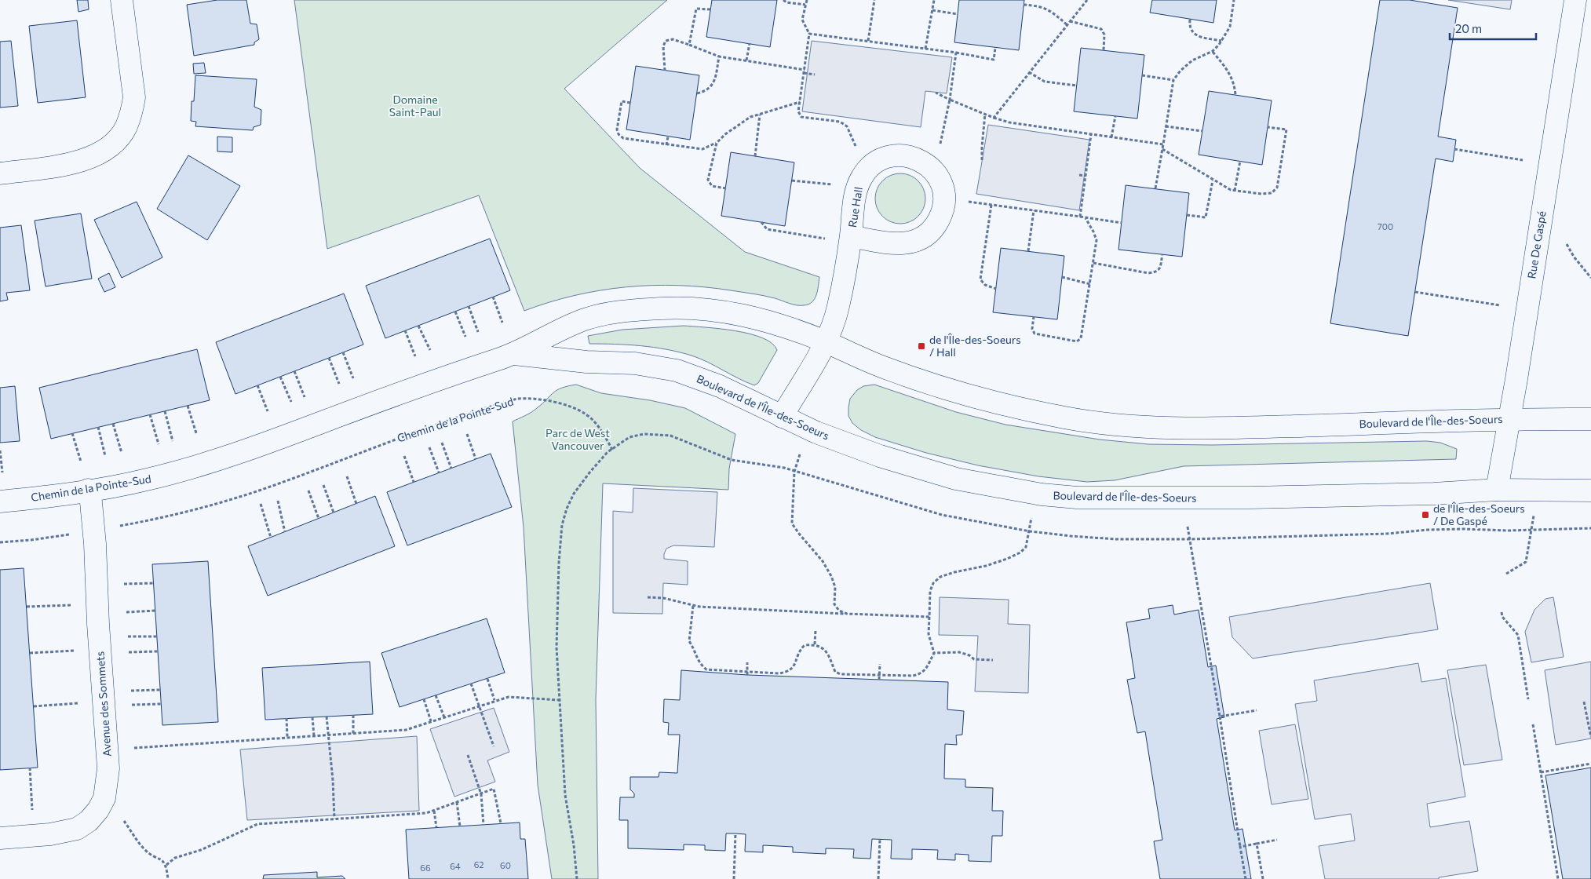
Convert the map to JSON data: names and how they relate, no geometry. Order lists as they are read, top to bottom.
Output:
{
  "streets": {
    "street": [
      "Rue Hall",
      "Rue De Gaspé",
      "Boulevard de l'Île-des-Soeurs",
      "Chemin de la Pointe-Sud",
      "Avenue des Sommets"
    ]
  },
  "crossings": [
    ["Rue Hall", "Boulevard de l'Île-des-Soeurs"],
    ["Rue De Gaspé", "Boulevard de l'Île-des-Soeurs"],
    ["Boulevard de l'Île-des-Soeurs", "Chemin de la Pointe-Sud"],
    ["Chemin de la Pointe-Sud", "Avenue des Sommets"]
  ],
  "parks": ["Domaine Saint-Paul", "Parc de West Vancouver"],
  "places": {
    "transit": ["de l'Île-des-Soeurs / Hall", "de l'Île-des-Soeurs / De Gaspé"]
  },
  "house_numbers": [
    "700",
    "62",
    "60",
    "64",
    "66"
  ],
  "scale_bar": "20 m"
}
